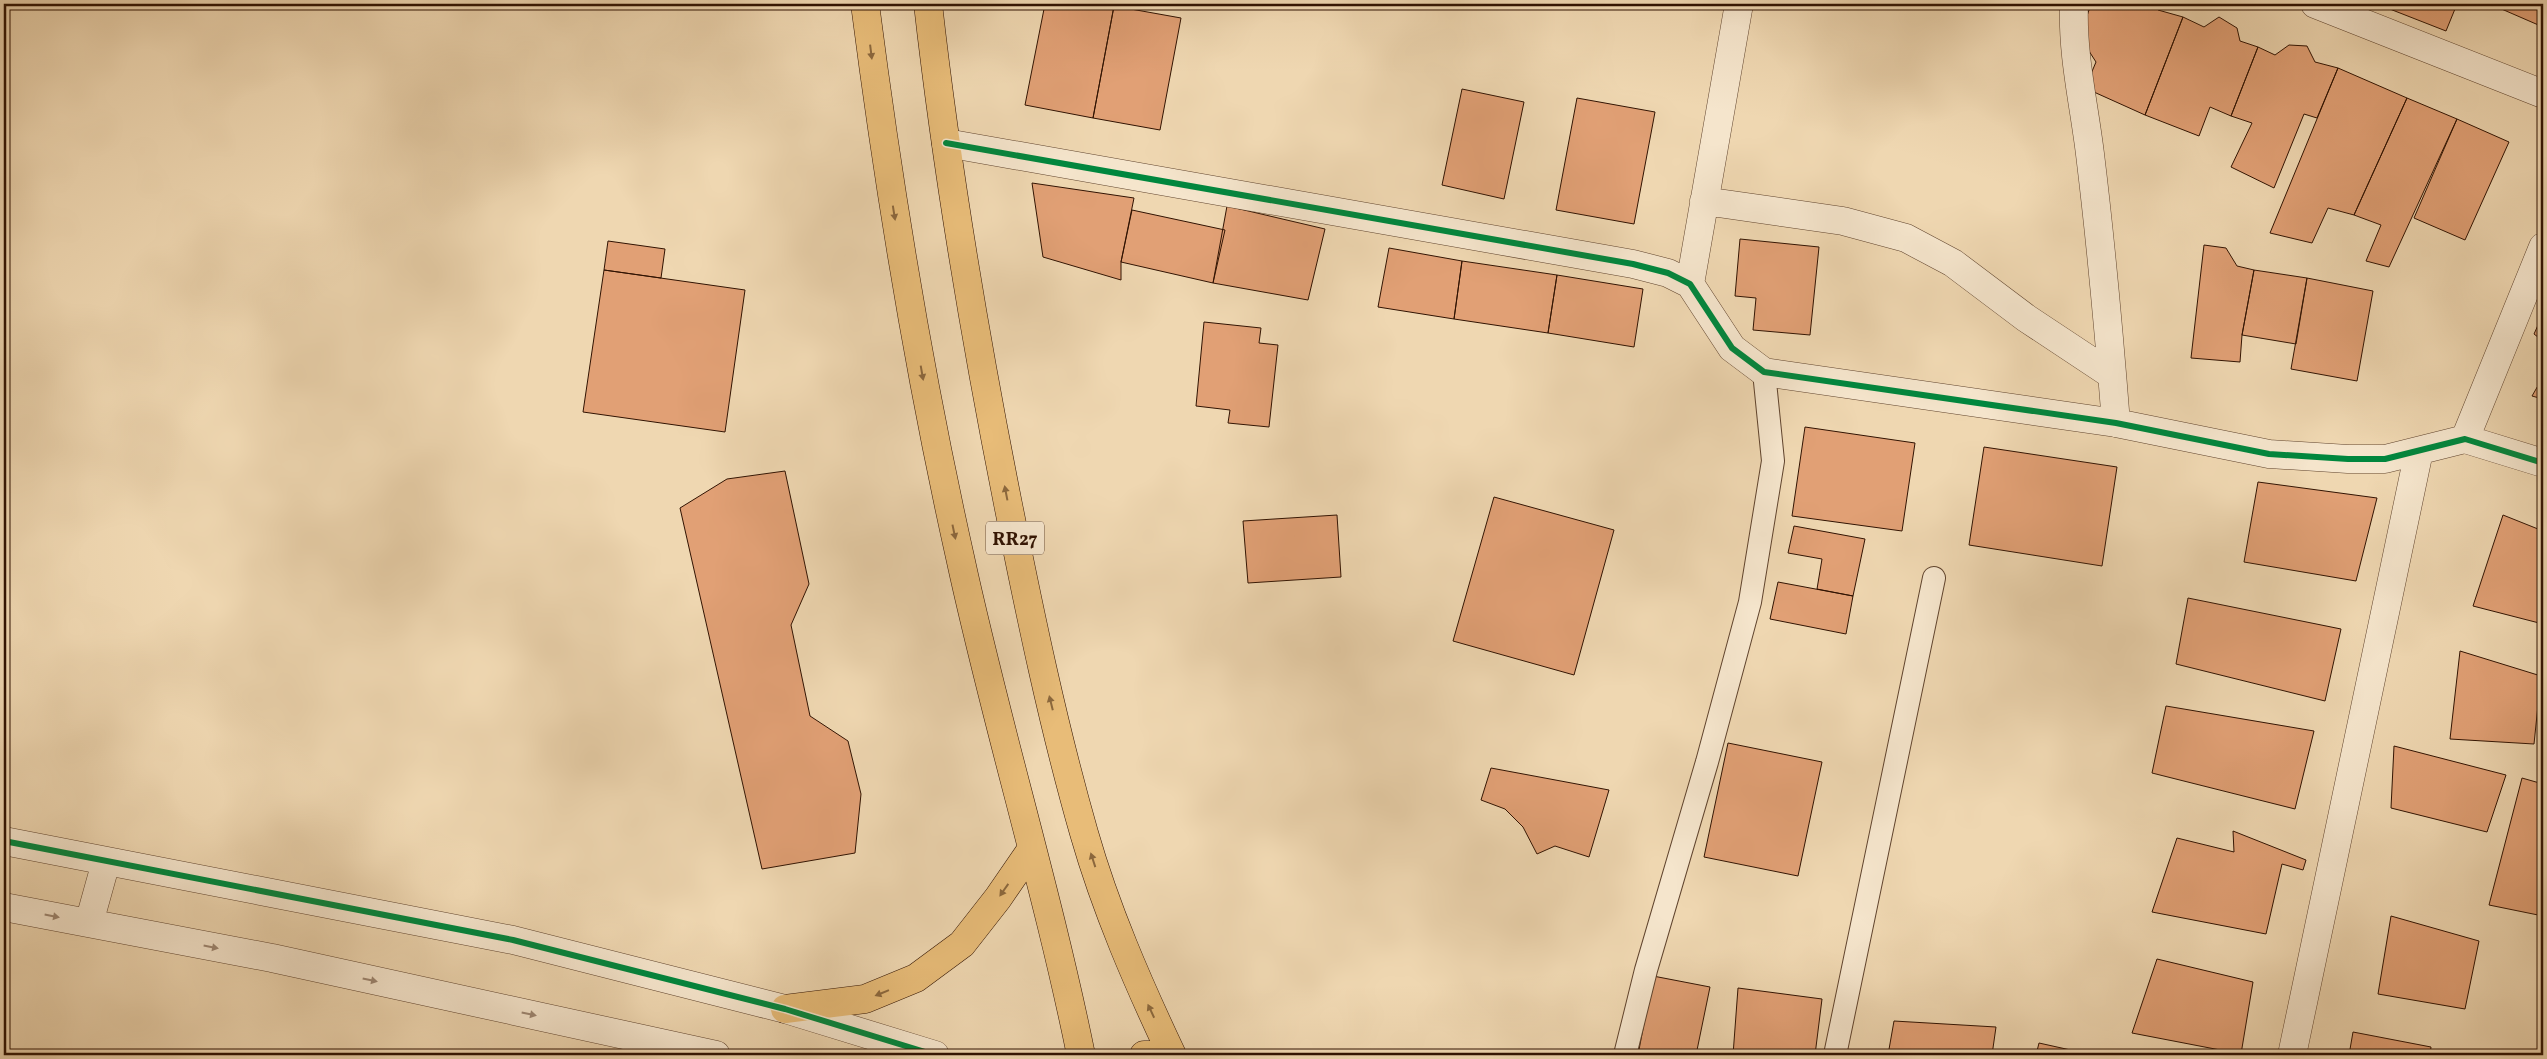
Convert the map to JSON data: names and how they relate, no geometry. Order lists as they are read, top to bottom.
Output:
{
  "streets": {
    "highway": ["RR27"]
  }
}
